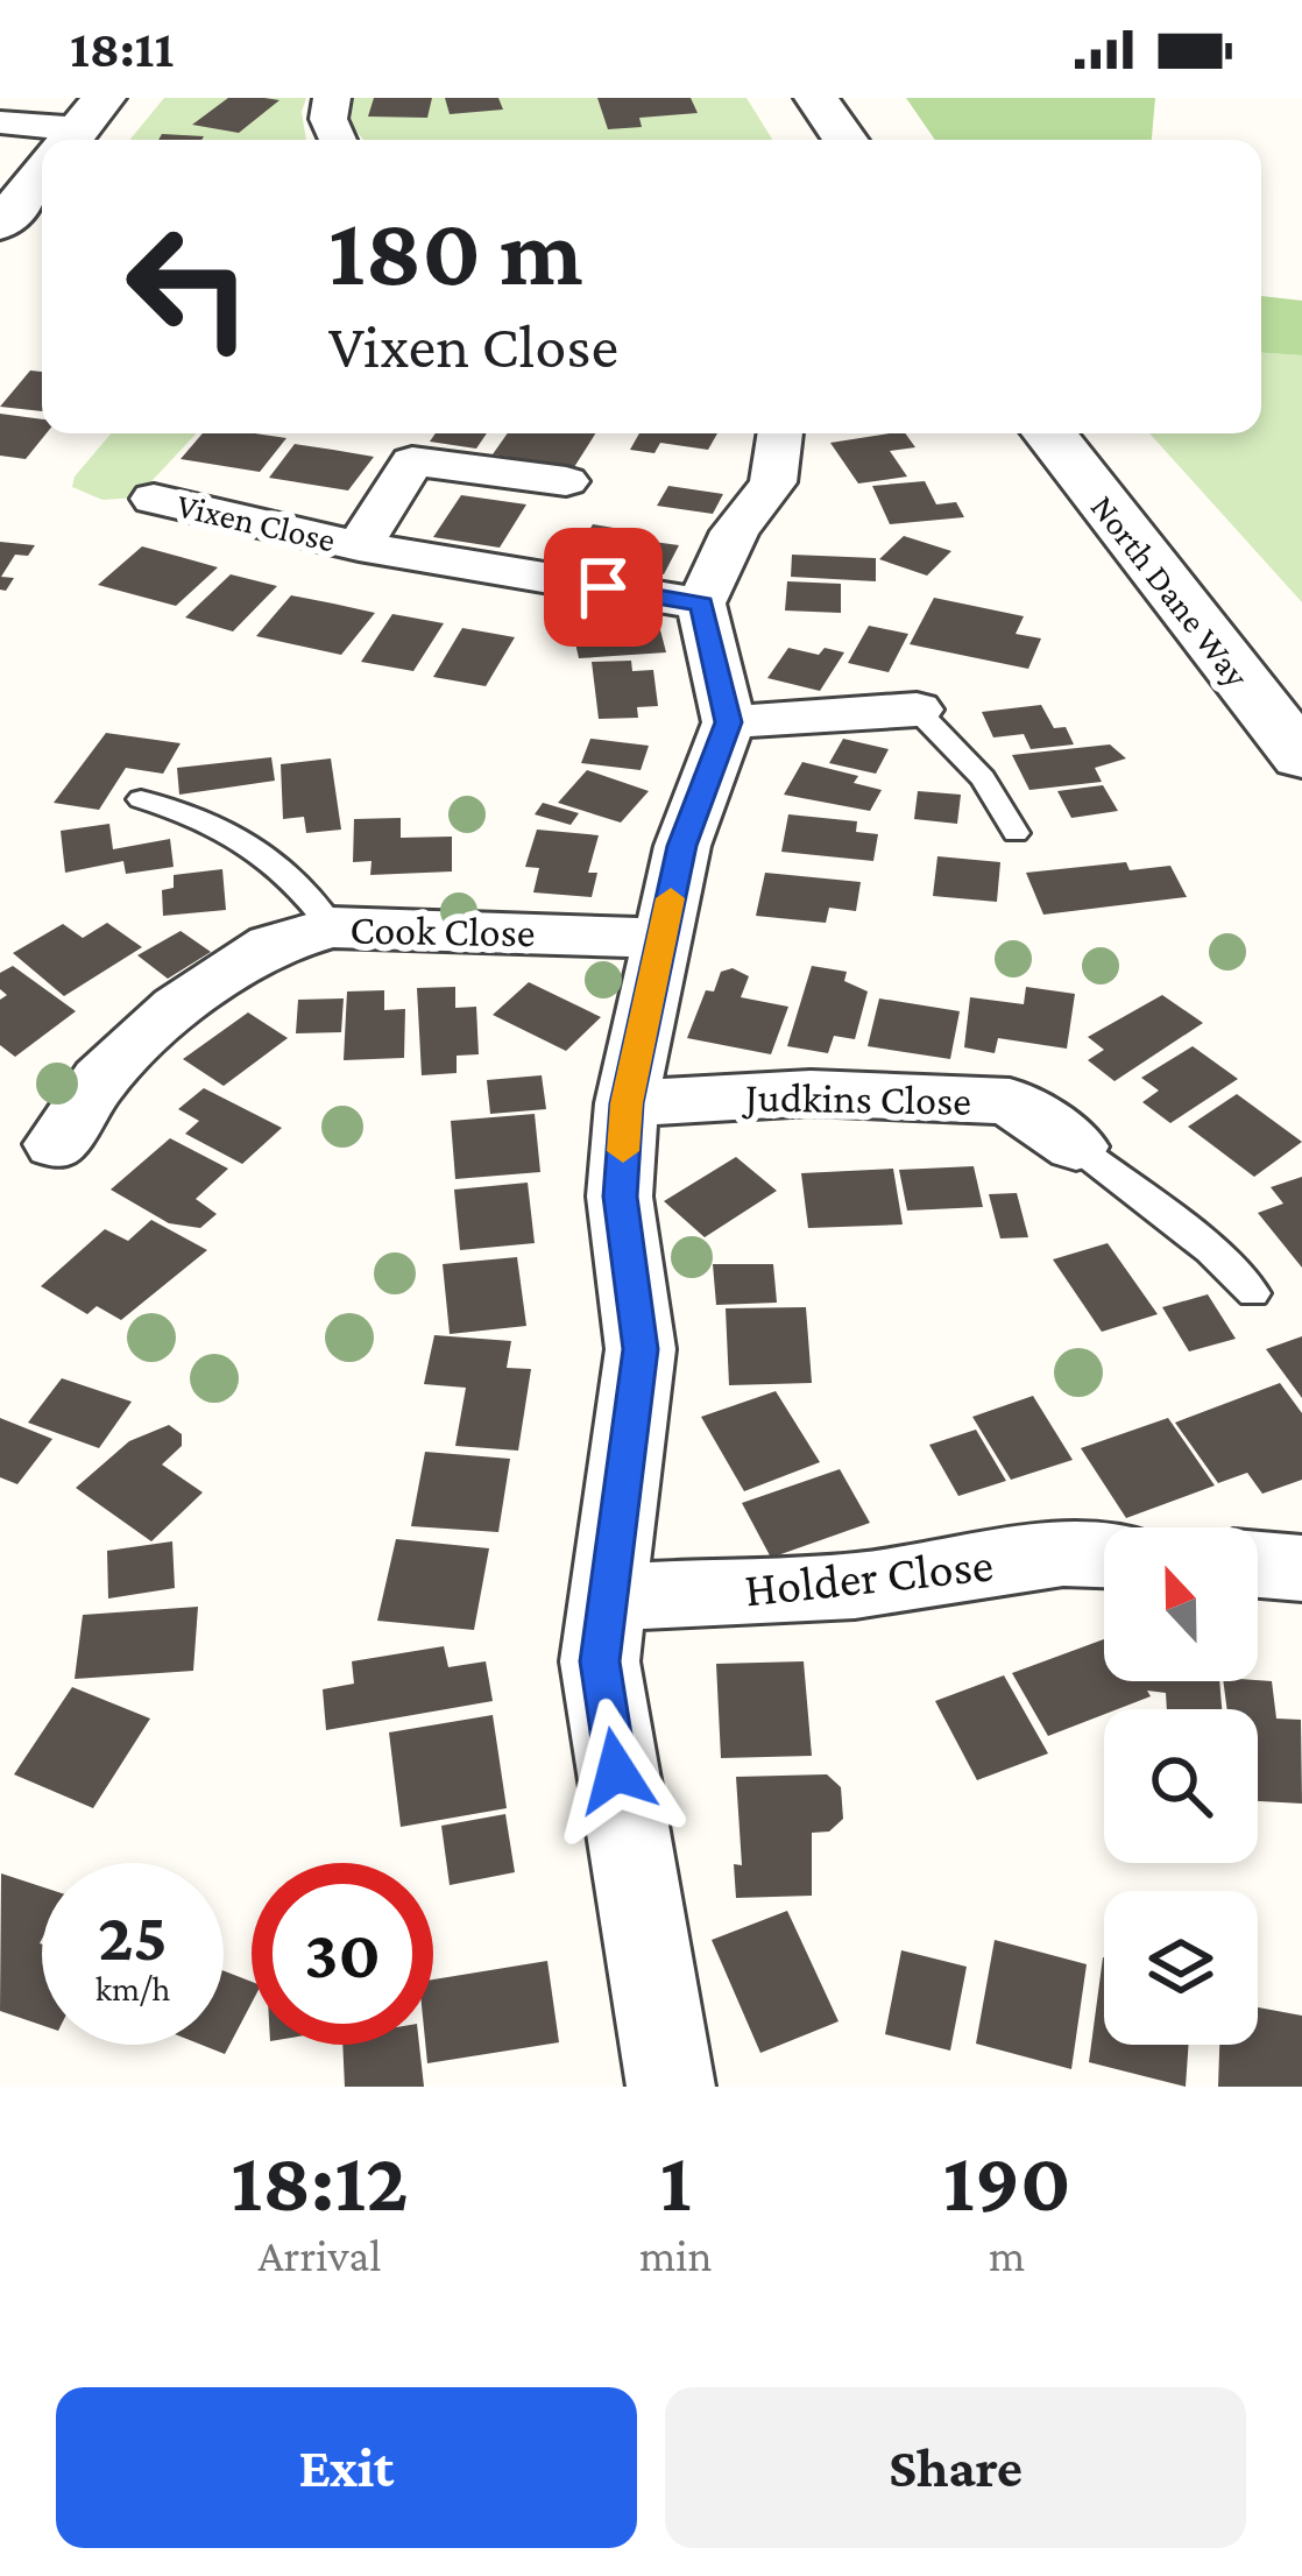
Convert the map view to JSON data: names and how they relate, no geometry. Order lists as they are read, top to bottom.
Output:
{
  "streets": {
    "street": [
      "Vixen Close",
      "North Dane Way",
      "Cook Close",
      "Judkins Close",
      "Holder Close"
    ]
  },
  "north": "top",
  "page": {
    "status": "18:11",
    "turn": ["180 m", "Vixen Close"],
    "speed": "25 km/h",
    "limit": "30",
    "eta": [
      "18:12",
      "Arrival",
      "1",
      "min",
      "190",
      "m"
    ],
    "buttons": ["Exit", "Share"]
  }
}
